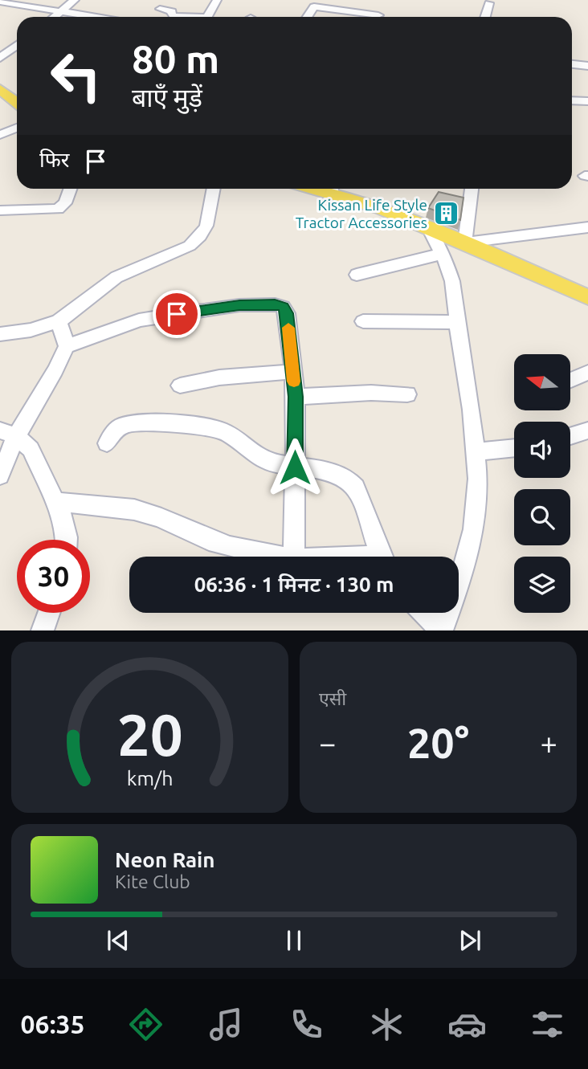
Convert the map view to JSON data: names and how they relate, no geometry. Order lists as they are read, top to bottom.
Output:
{
  "places": {
    "building": ["Kissan Life Style Tractor Accessories"]
  },
  "north": "left",
  "page": {
    "turn": ["80 m", "बाएँ मुड़ें"],
    "then": "फिर",
    "limit": "30",
    "trip": "06:36 · 1 मिनट · 130 m",
    "tile": "एसी",
    "heat": ["−", "20°", "+"],
    "song": ["Neon Rain", "Kite Club"],
    "tabs": "06:35",
    "gauge": ["20", "km/h"]
  }
}
